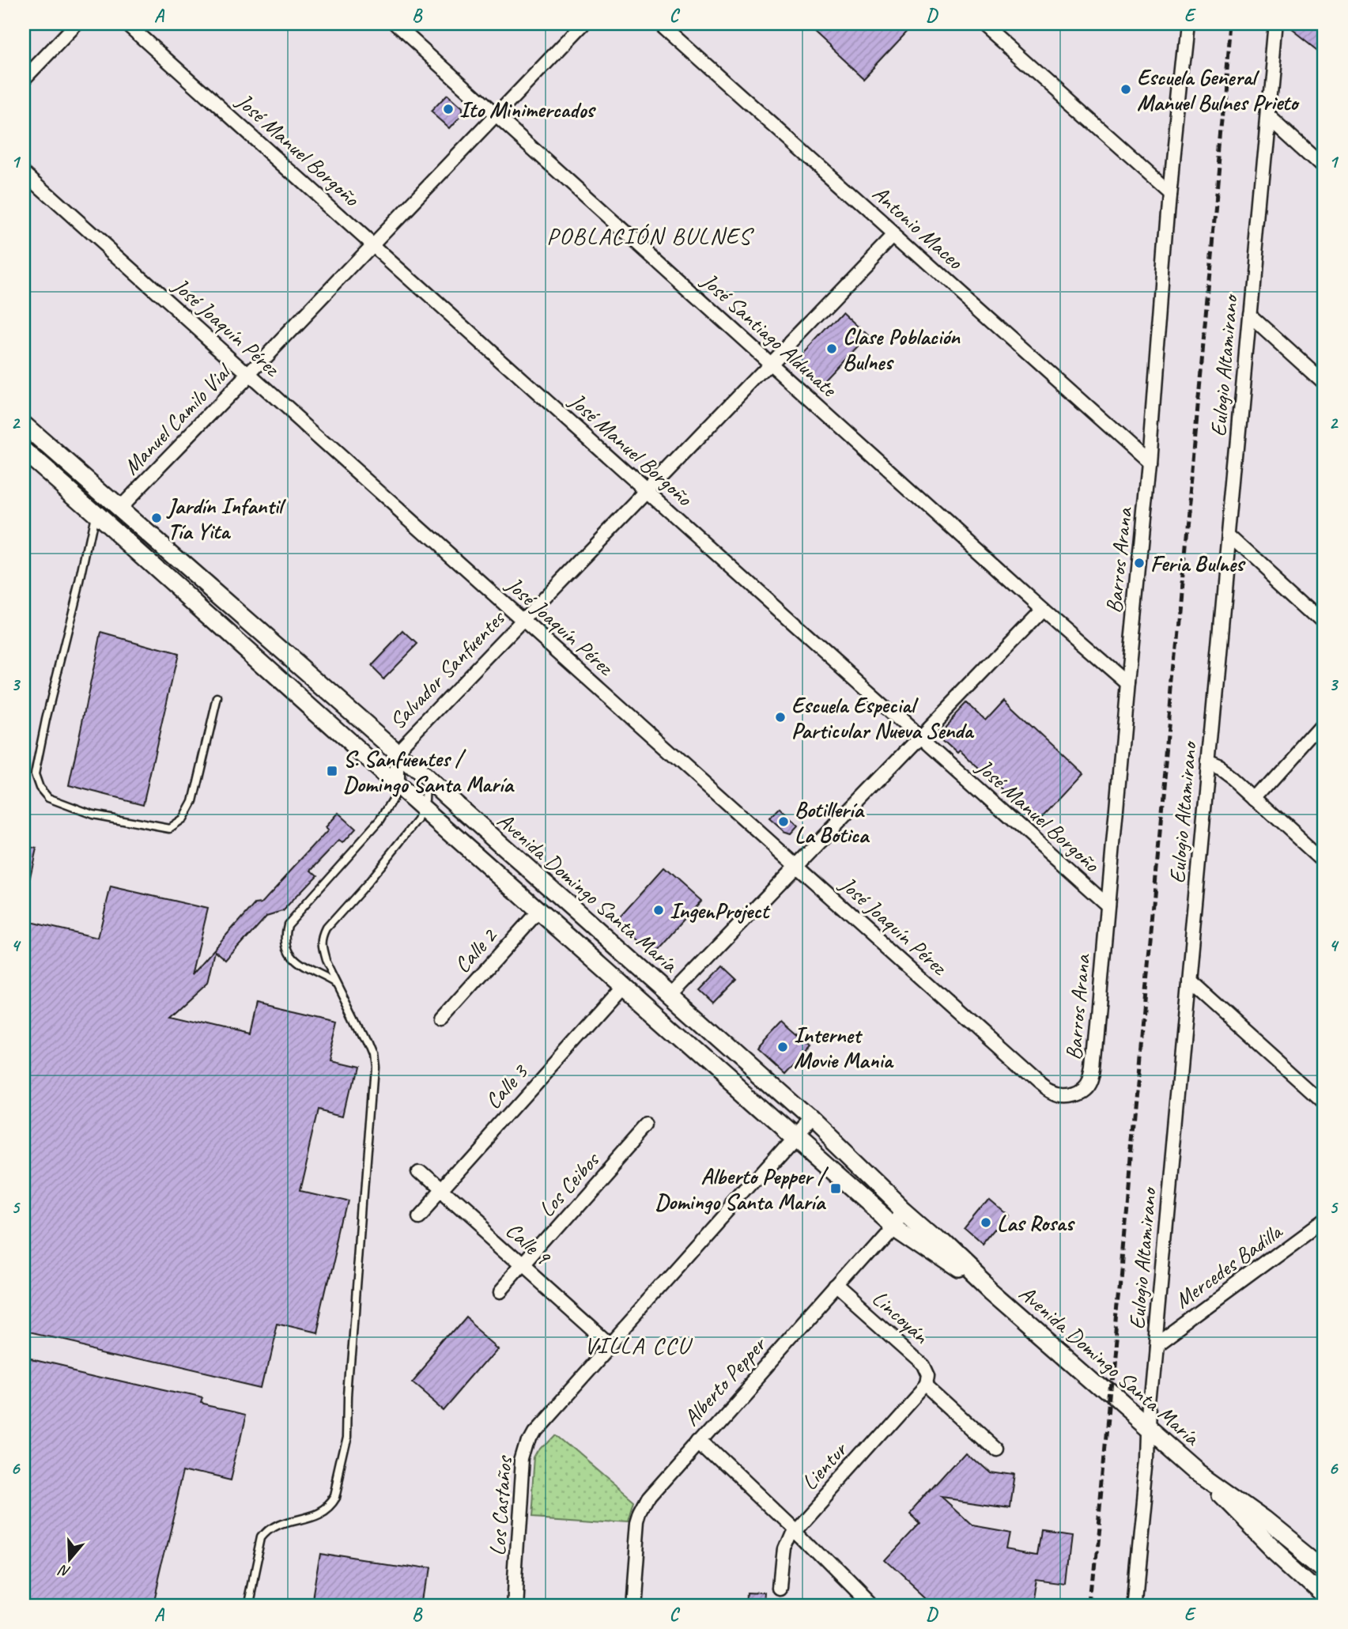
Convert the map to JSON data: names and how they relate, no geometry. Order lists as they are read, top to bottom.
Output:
{
  "streets": {
    "main road": ["Avenida Domingo Santa María"],
    "street": [
      "José Manuel Borgoño",
      "Antonio Maceo",
      "José Joaquín Pérez",
      "José Santiago Aldunate",
      "Eulogio Altamirano",
      "Manuel Camilo Vial",
      "Barros Arana",
      "Salvador Sanfuentes",
      "Calle 2",
      "Calle 3",
      "Los Ceibos",
      "Calle 9",
      "Mercedes Badilla",
      "Lincoyán",
      "Alberto Pepper",
      "Lientur",
      "Los Castaños"
    ]
  },
  "crossings": [
    ["José Manuel Borgoño", "Manuel Camilo Vial"],
    ["José Manuel Borgoño", "Barros Arana"],
    ["José Manuel Borgoño", "Salvador Sanfuentes"],
    ["Antonio Maceo", "Barros Arana"],
    ["Antonio Maceo", "Salvador Sanfuentes"],
    ["José Joaquín Pérez", "Manuel Camilo Vial"],
    ["José Joaquín Pérez", "Barros Arana"],
    ["José Joaquín Pérez", "Salvador Sanfuentes"],
    ["José Santiago Aldunate", "Manuel Camilo Vial"],
    ["José Santiago Aldunate", "Barros Arana"],
    ["José Santiago Aldunate", "Salvador Sanfuentes"],
    ["Eulogio Altamirano", "Avenida Domingo Santa María"],
    ["Eulogio Altamirano", "Mercedes Badilla"],
    ["Manuel Camilo Vial", "Avenida Domingo Santa María"],
    ["Salvador Sanfuentes", "Avenida Domingo Santa María"],
    ["Avenida Domingo Santa María", "Calle 2"],
    ["Avenida Domingo Santa María", "Calle 3"],
    ["Avenida Domingo Santa María", "Alberto Pepper"],
    ["Avenida Domingo Santa María", "Los Castaños"],
    ["Calle 3", "Calle 9"],
    ["Los Ceibos", "Calle 9"],
    ["Calle 9", "Los Castaños"],
    ["Lincoyán", "Alberto Pepper"],
    ["Lincoyán", "Lientur"]
  ],
  "districts": ["POBLACIÓN BULNES", "VILLA CCU"],
  "places": {
    "other": [
      "Escuela General Manuel Bulnes Prieto",
      "Ito Minimercados",
      "Clase Población Bulnes",
      "Jardín Infantil Tía Yita",
      "Feria Bulnes",
      "Escuela Especial Particular Nueva Senda",
      "Botillería La Botica",
      "IngenProject",
      "Internet Movie Mania",
      "Las Rosas"
    ],
    "transit": ["S. Sanfuentes / Domingo Santa María", "Alberto Pepper / Domingo Santa María"]
  },
  "north": "bottom",
  "grid": {
    "columns": [
      "A",
      "B",
      "C",
      "D",
      "E"
    ],
    "rows": [
      "1",
      "2",
      "3",
      "4",
      "5",
      "6"
    ]
  }
}
